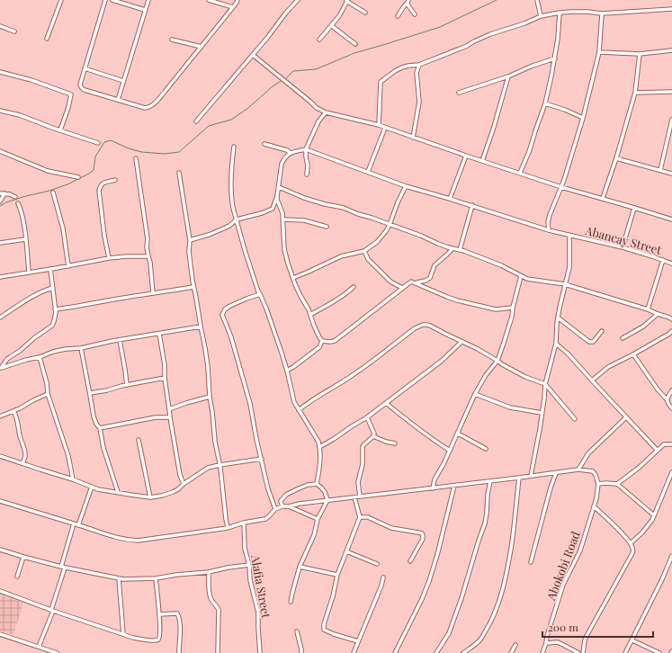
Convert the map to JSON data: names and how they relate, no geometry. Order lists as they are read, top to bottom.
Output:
{
  "streets": {
    "street": ["Abancay Street", "Abokobi Road", "Alafia Street"]
  },
  "scale_bar": "200 m"
}
